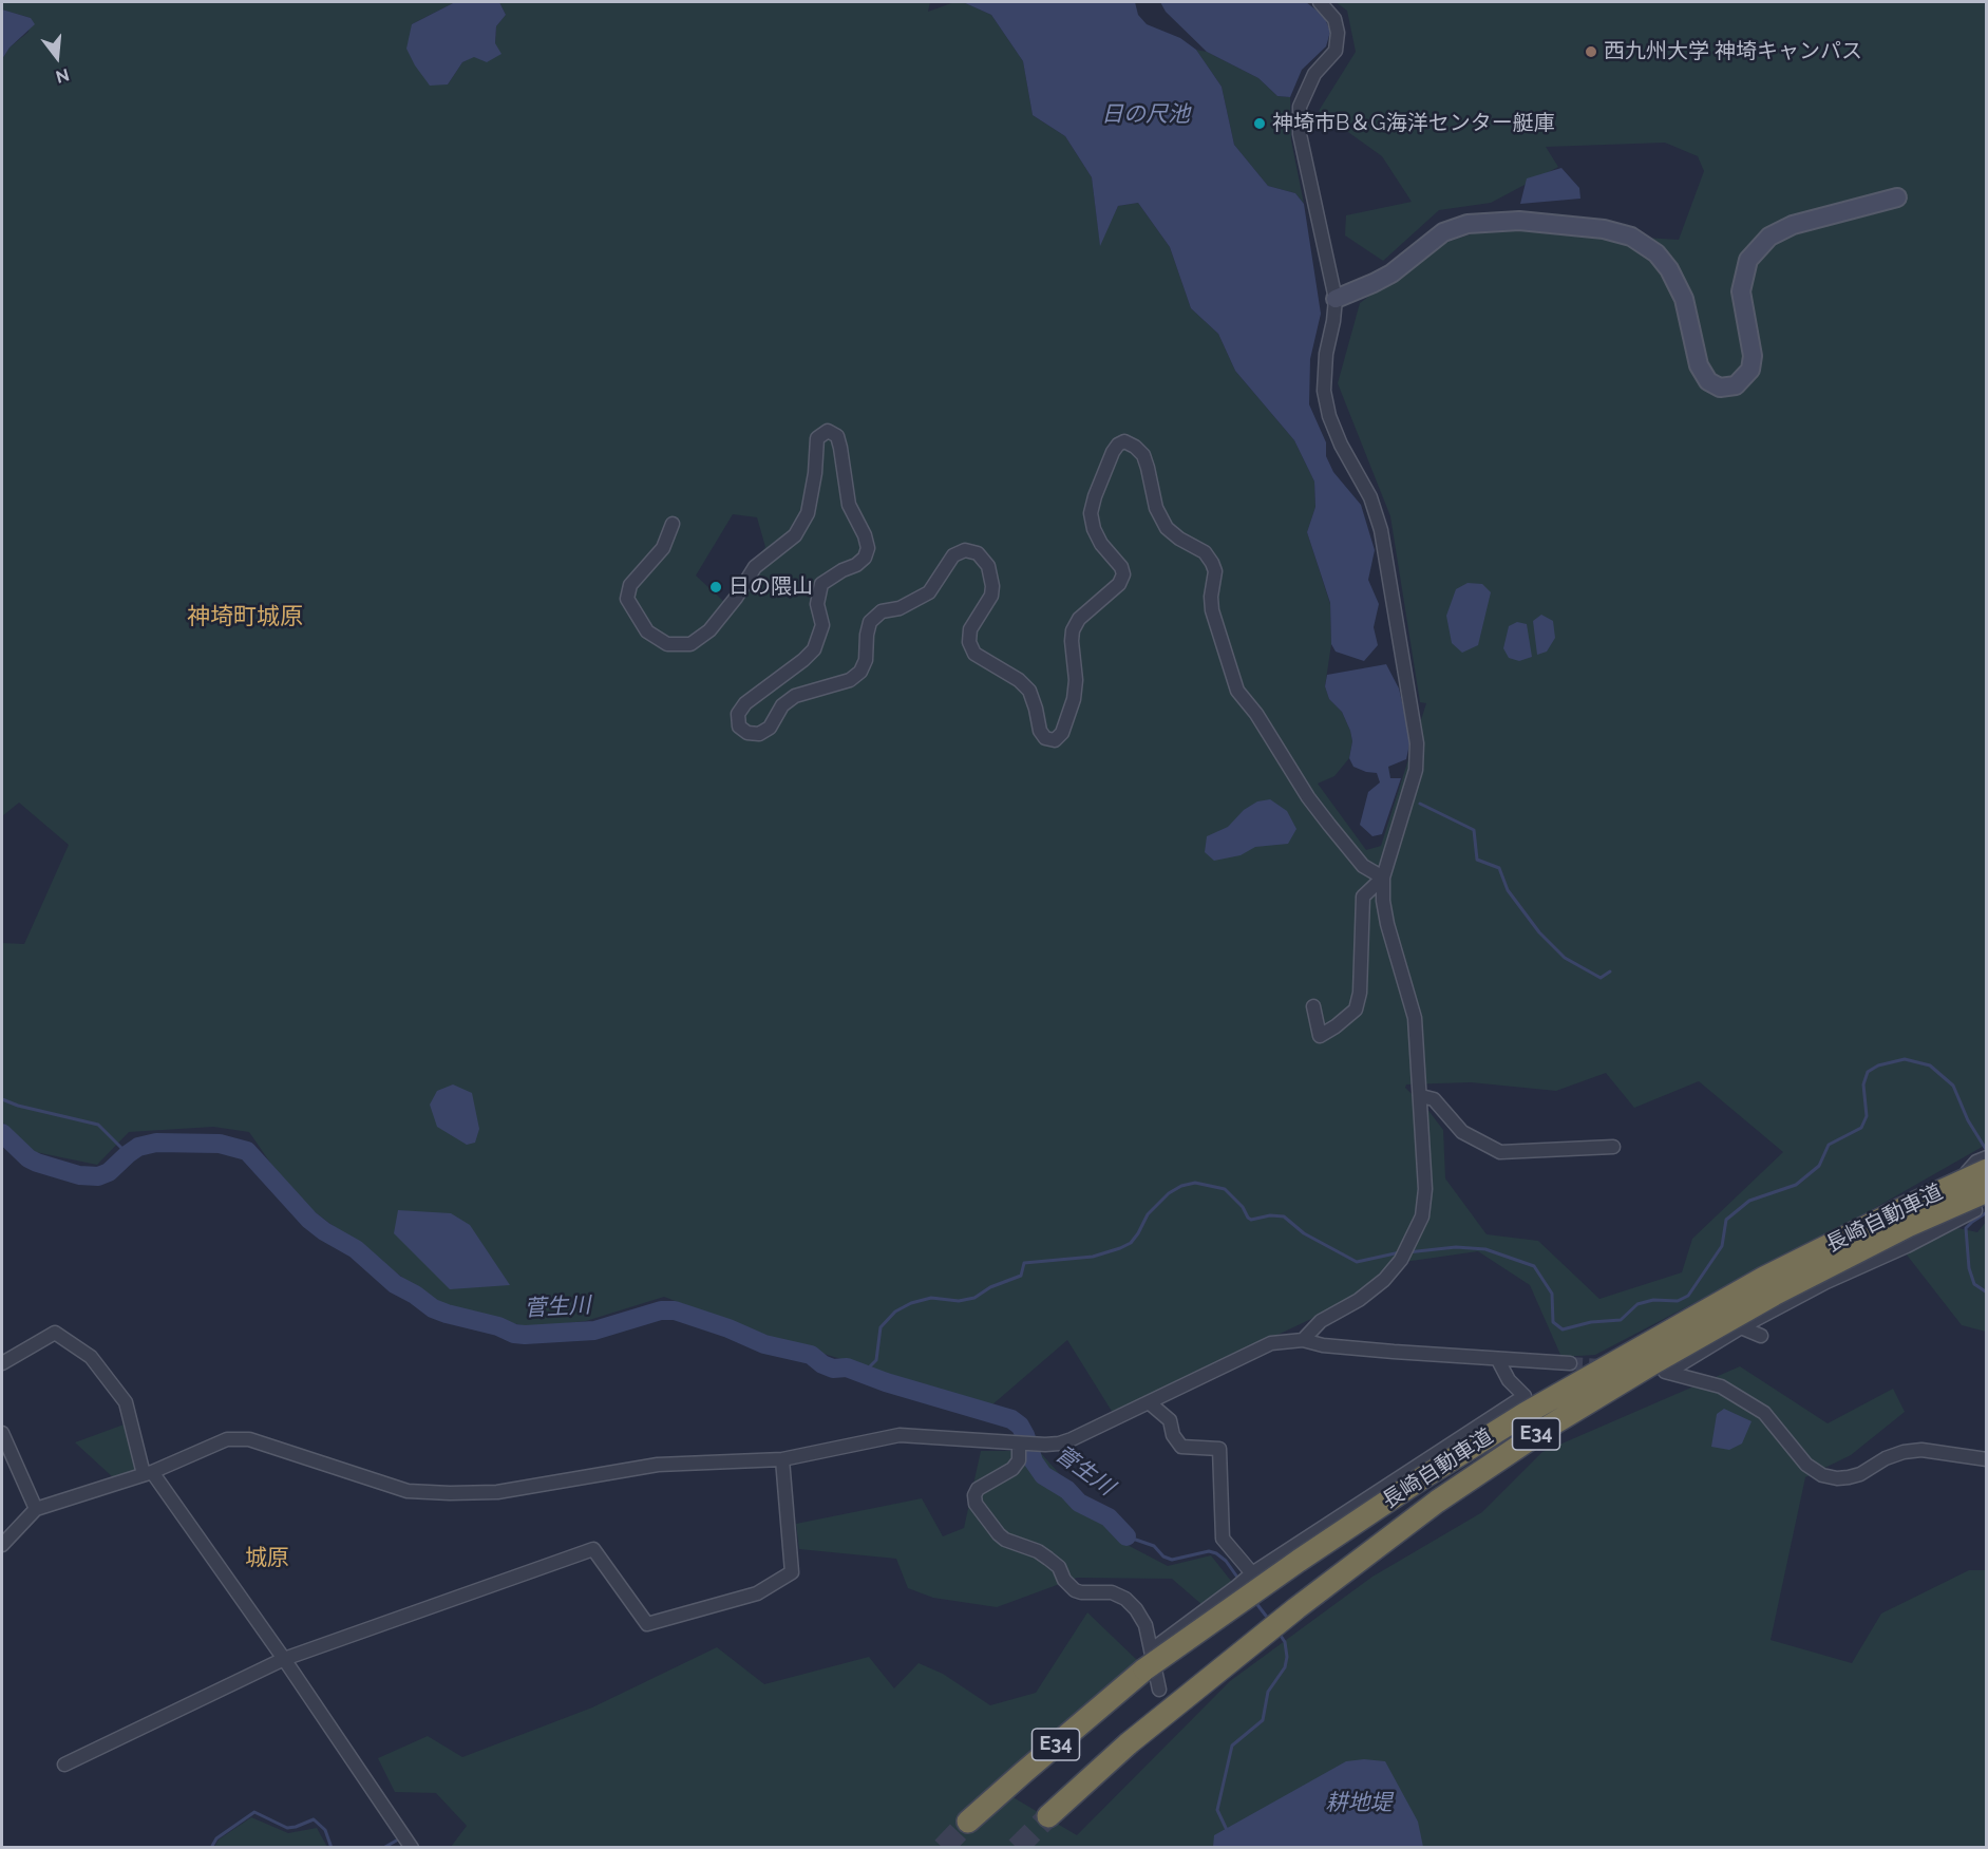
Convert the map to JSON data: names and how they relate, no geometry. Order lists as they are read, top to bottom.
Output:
{
  "streets": {
    "highway": ["長崎自動車道", "E34"]
  },
  "districts": ["神埼町城原", "城原"],
  "water": ["日の尺池", "菅生川", "耕地堤"],
  "places": ["西九州大学 神埼キャンパス", "神埼市B＆G海洋センター艇庫", "日の隈山"],
  "north": "bottom"
}
